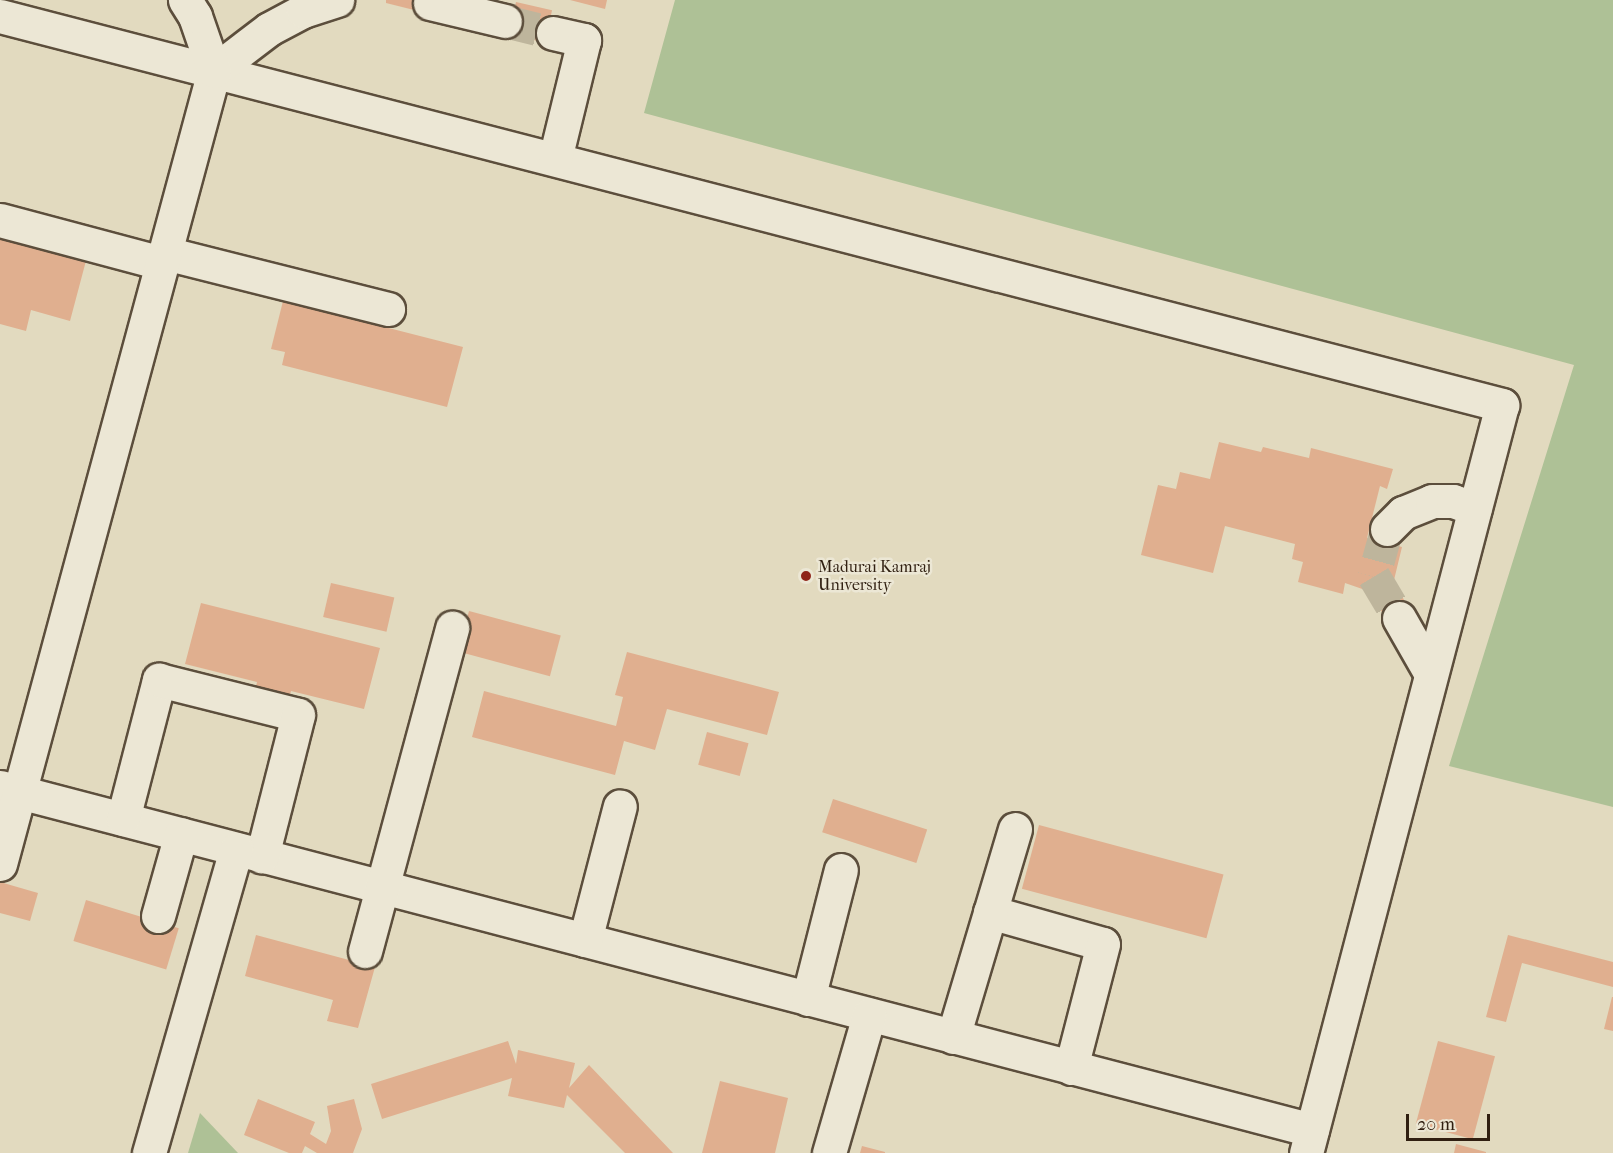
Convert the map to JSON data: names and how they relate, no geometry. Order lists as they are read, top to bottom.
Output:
{
  "places": ["Madurai Kamraj University"],
  "scale_bar": "20 m"
}
